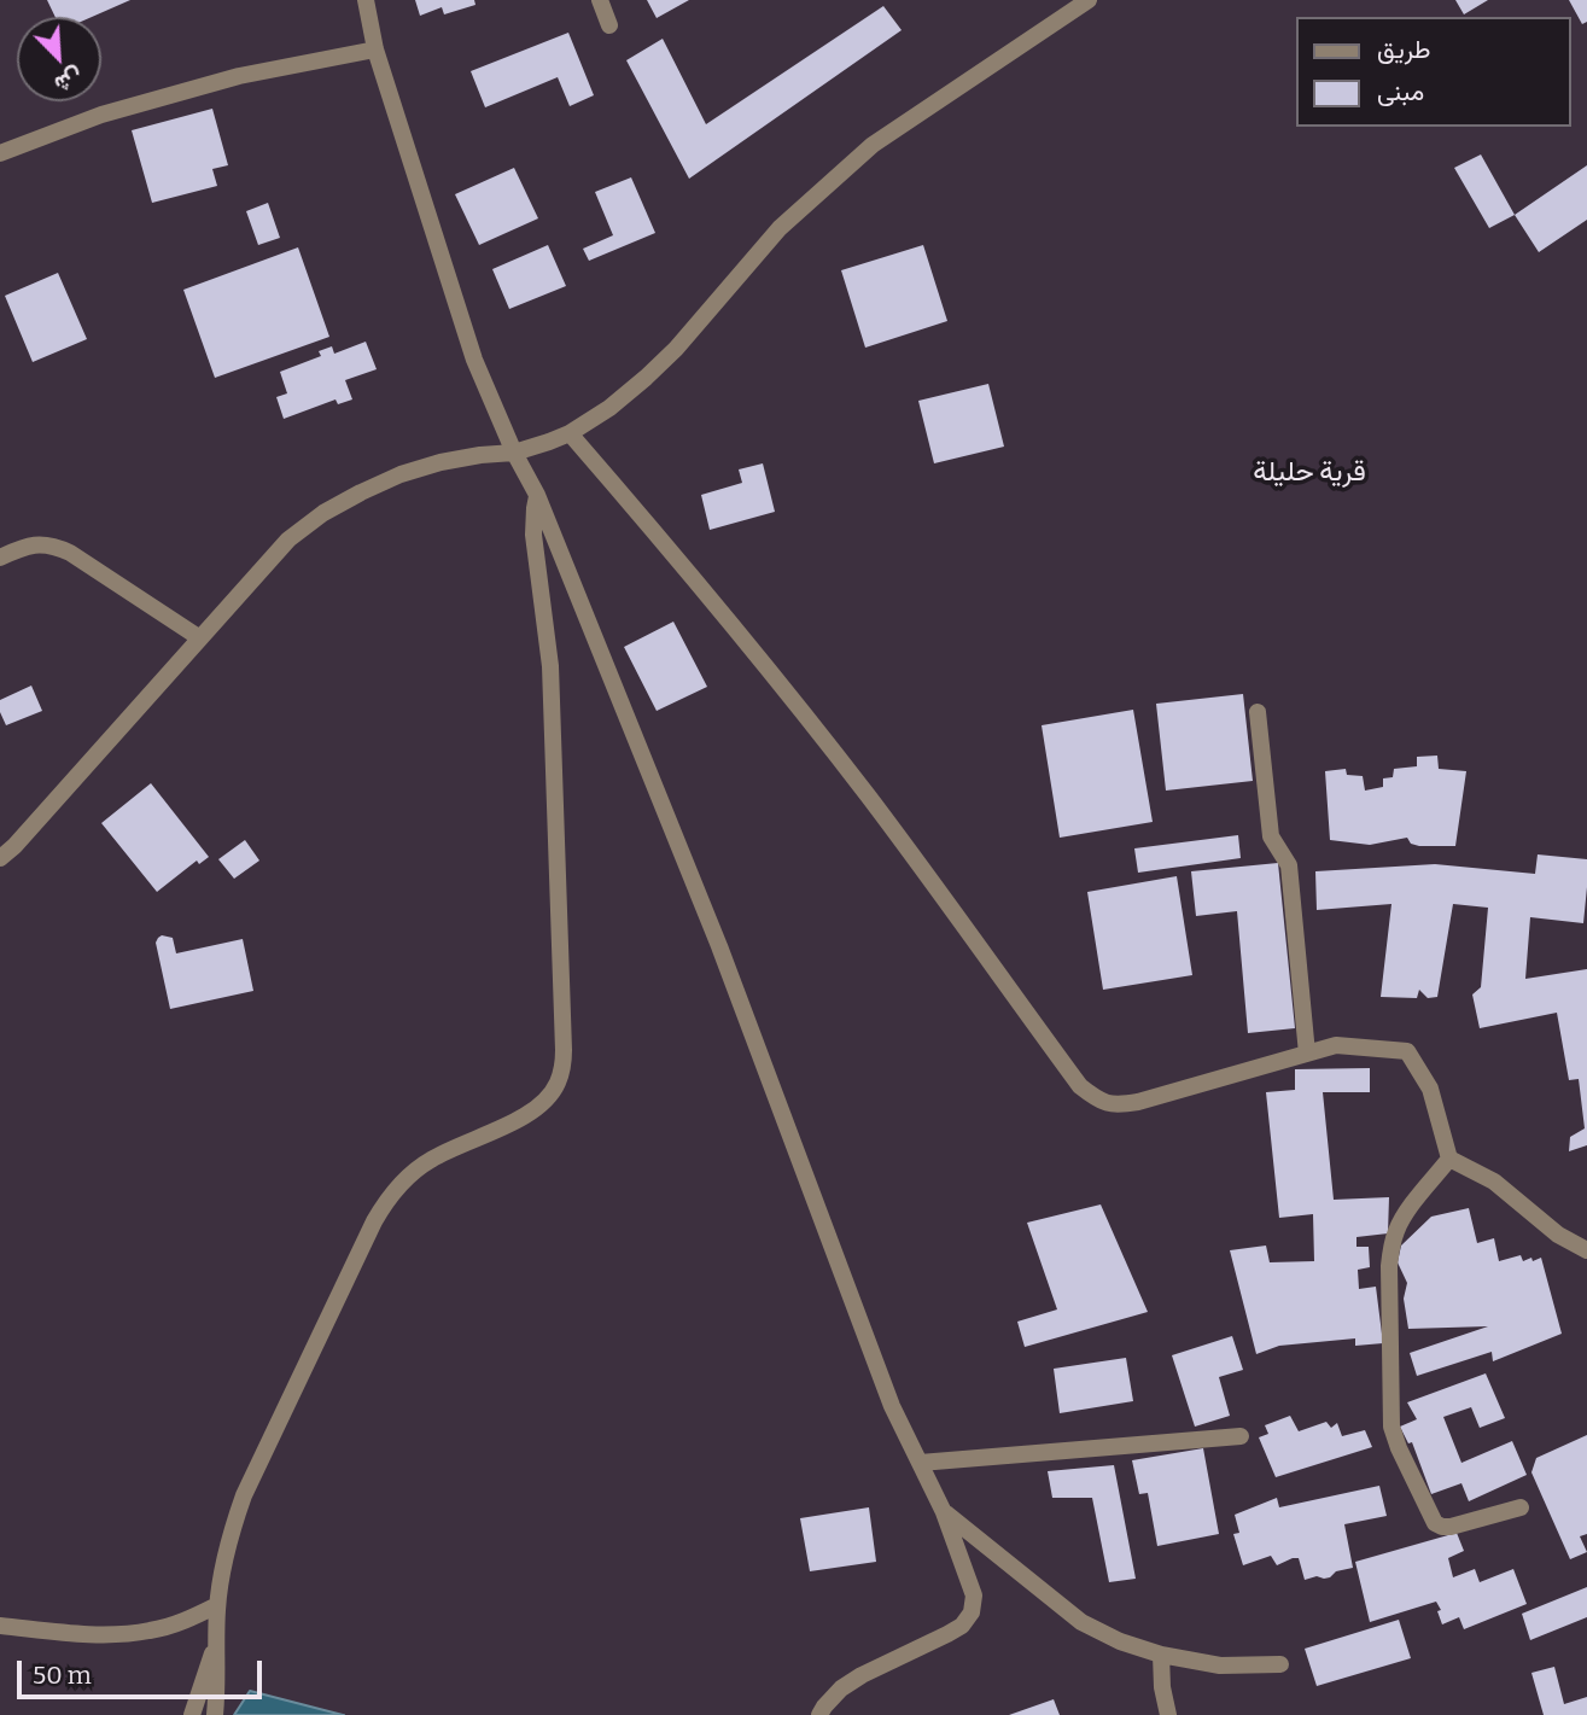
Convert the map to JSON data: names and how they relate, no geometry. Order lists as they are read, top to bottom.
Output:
{
  "districts": ["قرية حليلة"],
  "legend": ["طريق", "مبنى"],
  "scale_bar": "50 m",
  "north": "bottom right"
}
